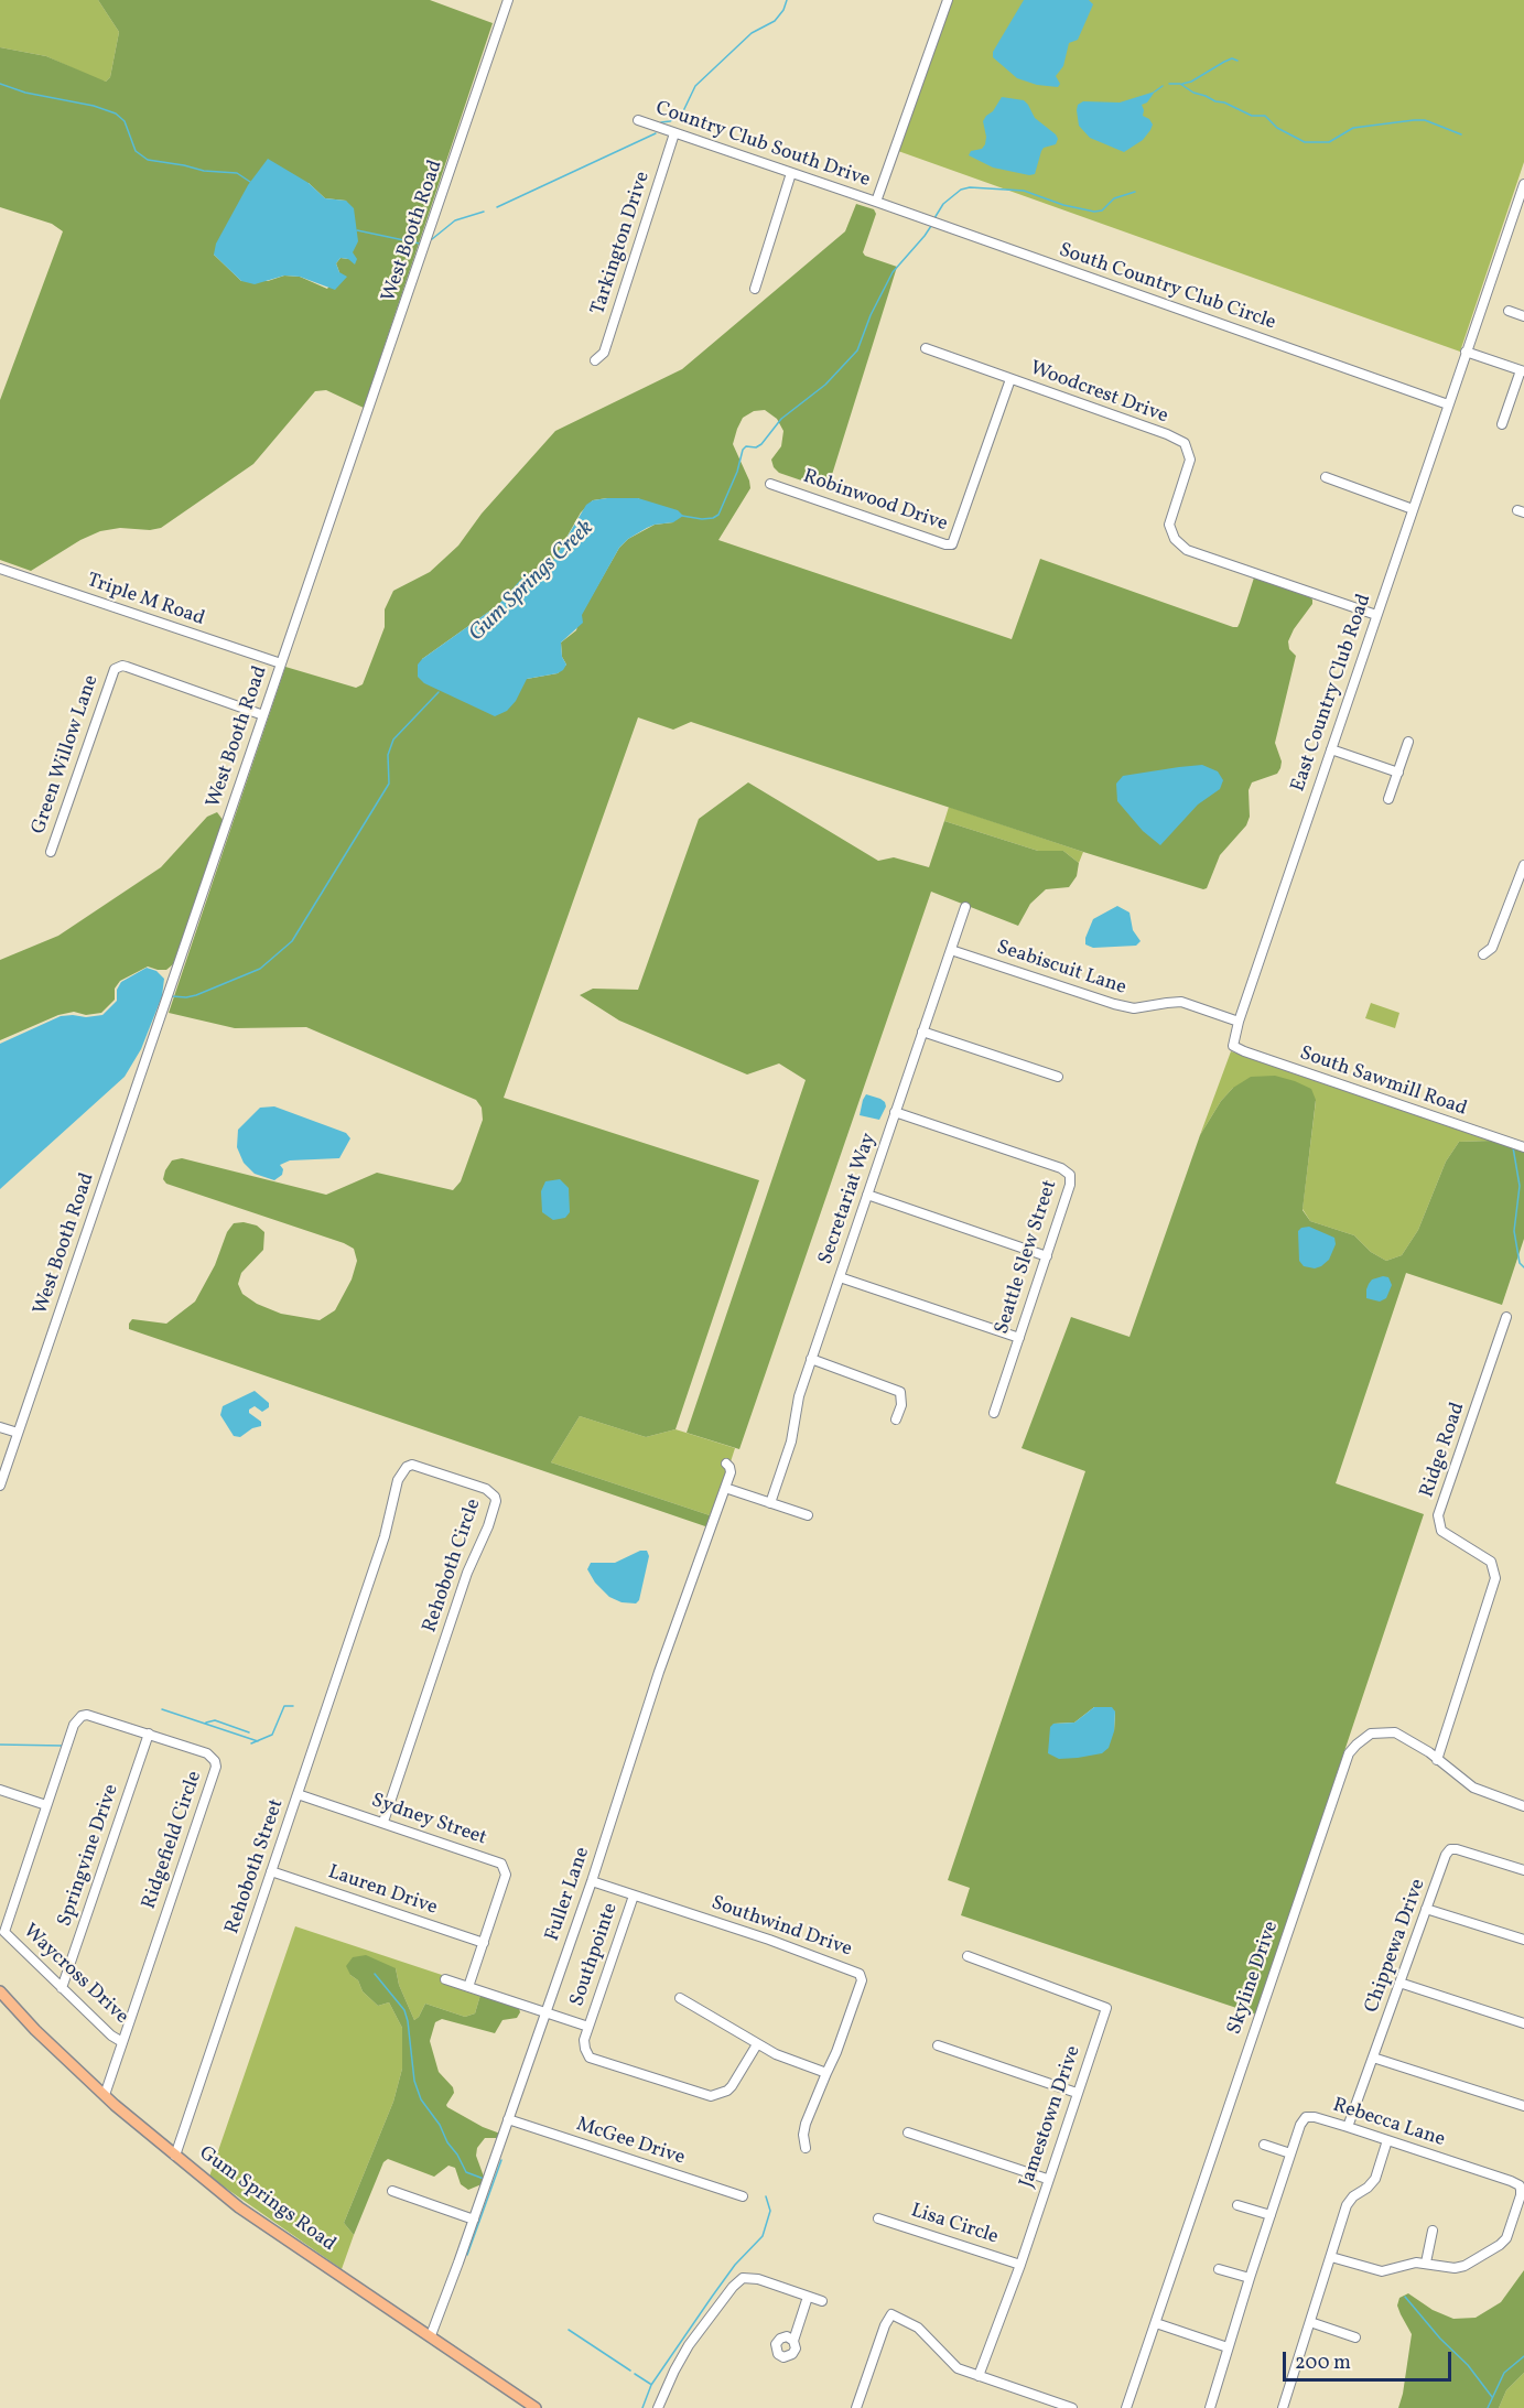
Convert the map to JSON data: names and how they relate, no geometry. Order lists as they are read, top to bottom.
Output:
{
  "streets": {
    "main road": ["Gum Springs Road"],
    "street": [
      "Country Club South Drive",
      "West Booth Road",
      "Tarkington Drive",
      "South Country Club Circle",
      "Woodcrest Drive",
      "Robinwood Drive",
      "Triple M Road",
      "East Country Club Road",
      "Green Willow Lane",
      "Seabiscuit Lane",
      "South Sawmill Road",
      "Secretariat Way",
      "Seattle Slew Street",
      "Ridge Road",
      "Rehoboth Circle",
      "Sydney Street",
      "Ridgefield Circle",
      "Springvine Drive",
      "Rehoboth Street",
      "Lauren Drive",
      "Fuller Lane",
      "Southwind Drive",
      "Chippewa Drive",
      "Southpointe",
      "Waycross Drive",
      "Skyline Drive",
      "Jamestown Drive",
      "Rebecca Lane",
      "McGee Drive",
      "Lisa Circle"
    ]
  },
  "crossings": [
    ["Country Club South Drive", "Tarkington Drive"],
    ["Country Club South Drive", "South Country Club Circle"],
    ["West Booth Road", "Triple M Road"],
    ["West Booth Road", "Green Willow Lane"],
    ["South Country Club Circle", "East Country Club Road"],
    ["Woodcrest Drive", "Robinwood Drive"],
    ["Woodcrest Drive", "East Country Club Road"],
    ["East Country Club Road", "Seabiscuit Lane"],
    ["East Country Club Road", "South Sawmill Road"],
    ["Seabiscuit Lane", "Secretariat Way"],
    ["Secretariat Way", "Seattle Slew Street"],
    ["Ridge Road", "Skyline Drive"],
    ["Rehoboth Circle", "Sydney Street"],
    ["Rehoboth Circle", "Rehoboth Street"],
    ["Sydney Street", "Rehoboth Street"],
    ["Sydney Street", "Lauren Drive"],
    ["Ridgefield Circle", "Springvine Drive"],
    ["Ridgefield Circle", "Waycross Drive"],
    ["Ridgefield Circle", "Gum Springs Road"],
    ["Springvine Drive", "Waycross Drive"],
    ["Rehoboth Street", "Lauren Drive"],
    ["Rehoboth Street", "Gum Springs Road"],
    ["Fuller Lane", "Southwind Drive"],
    ["Fuller Lane", "McGee Drive"],
    ["Fuller Lane", "Gum Springs Road"],
    ["Southwind Drive", "Southpointe"],
    ["Chippewa Drive", "Rebecca Lane"],
    ["Jamestown Drive", "Lisa Circle"]
  ],
  "water": ["Gum Springs Creek"],
  "scale_bar": "200 m"
}
